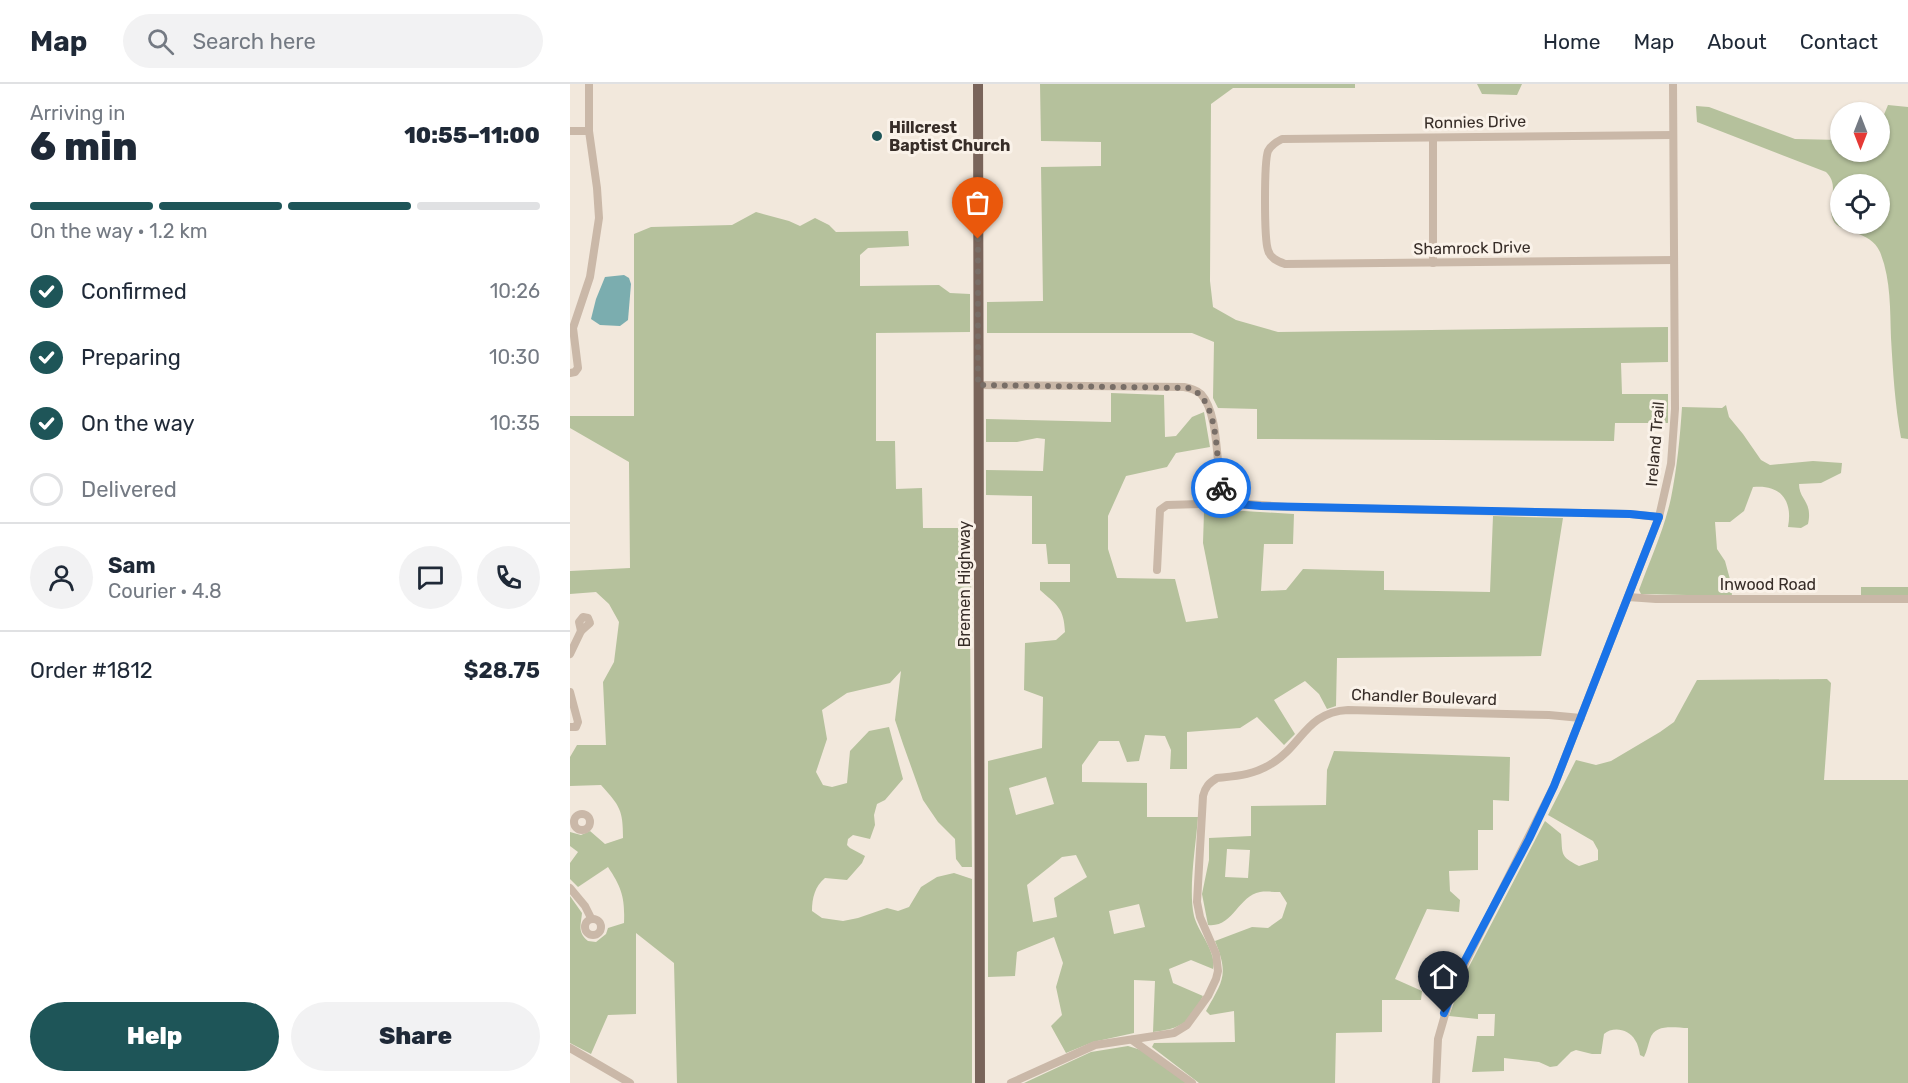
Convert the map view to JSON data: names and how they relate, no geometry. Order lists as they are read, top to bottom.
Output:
{
  "streets": {
    "main road": ["Bremen Highway"],
    "street": [
      "Ronnies Drive",
      "Shamrock Drive",
      "Ireland Trail",
      "Inwood Road",
      "Chandler Boulevard"
    ]
  },
  "crossings": [
    ["Ronnies Drive", "Shamrock Drive"],
    ["Ronnies Drive", "Ireland Trail"],
    ["Shamrock Drive", "Ireland Trail"],
    ["Ireland Trail", "Inwood Road"],
    ["Ireland Trail", "Chandler Boulevard"]
  ],
  "places": ["Hillcrest Baptist Church"],
  "north": "bottom",
  "page": {
    "header": "Map",
    "search": "Search here",
    "nav": [
      "Home",
      "Map",
      "About",
      "Contact"
    ],
    "heading": ["6 min", "Arriving in", "10:55–11:00"],
    "panel": [
      "Sam",
      "Courier · 4.8",
      "Order #1812",
      "$28.75"
    ],
    "bar": "On the way · 1.2 km",
    "list": [
      ["Confirmed", "10:26"],
      ["Preparing", "10:30"],
      ["On the way", "10:35"],
      "Delivered"
    ],
    "buttons": ["Help", "Share"]
  }
}
